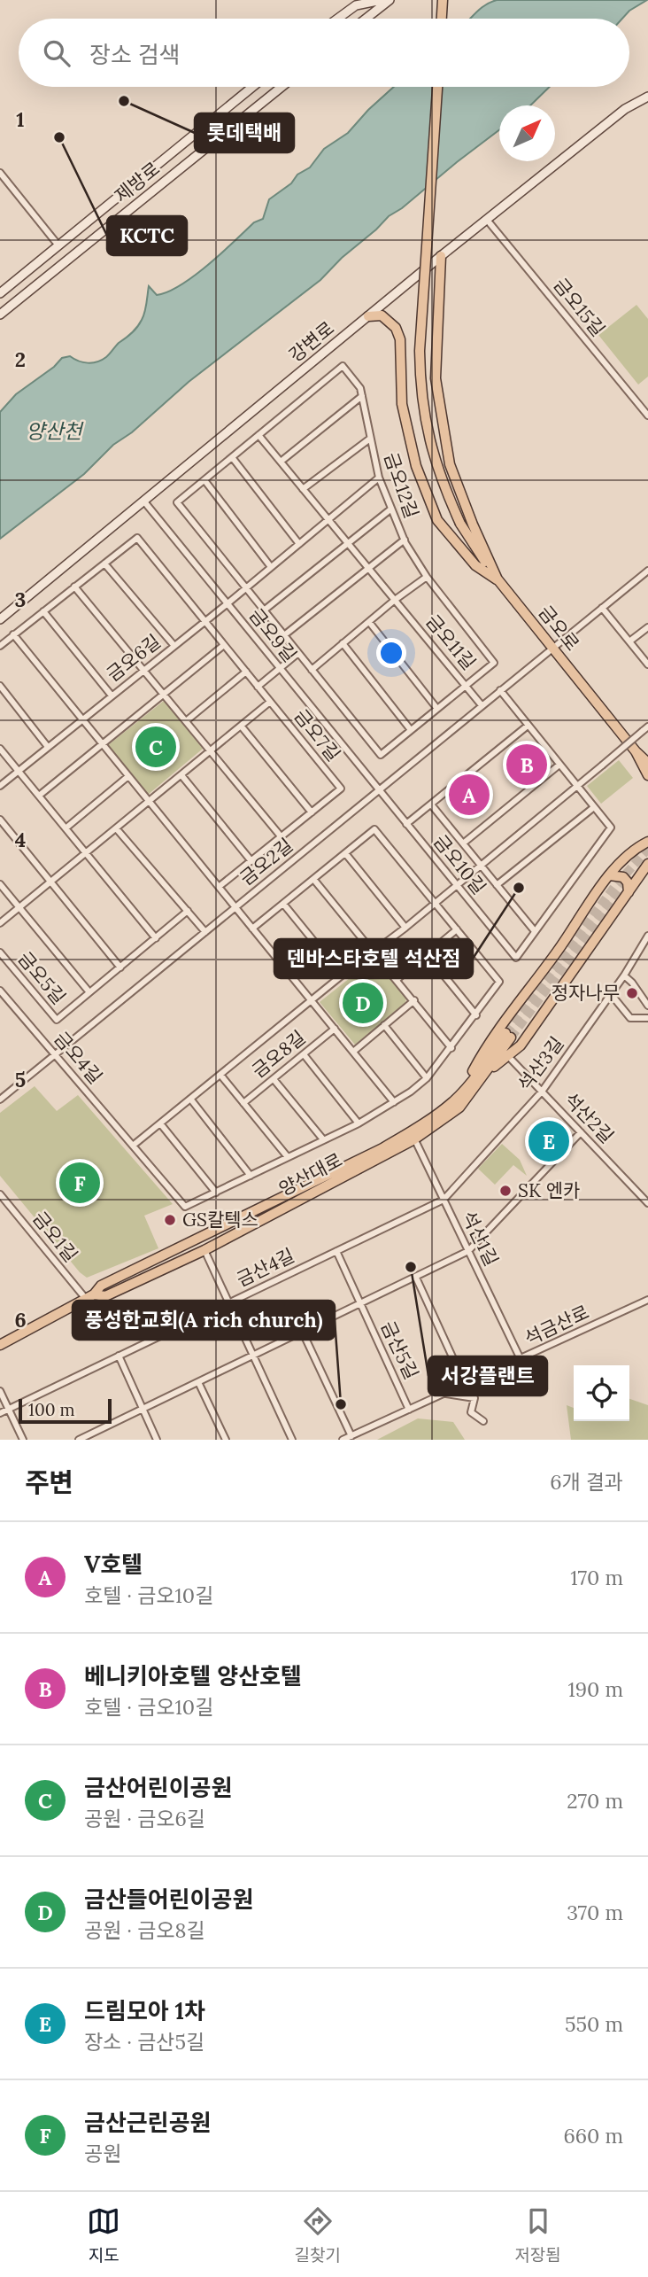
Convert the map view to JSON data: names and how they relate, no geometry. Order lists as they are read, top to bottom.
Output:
{
  "streets": {
    "main road": ["금오로", "양산대로"],
    "street": [
      "제방로",
      "금오15길",
      "강변로",
      "금오12길",
      "금오9길",
      "금오11길",
      "금오6길",
      "금오7길",
      "금오2길",
      "금오10길",
      "금오5길",
      "금오8길",
      "금오4길",
      "석산3길",
      "석산2길",
      "금오1길",
      "석산1길",
      "금산4길",
      "석금산로",
      "금산5길"
    ]
  },
  "crossings": [
    ["금오15길", "강변로"],
    ["강변로", "금오9길"],
    ["금오12길", "금오11길"],
    ["금오12길", "금오6길"],
    ["금오로", "금오2길"],
    ["금오9길", "금오6길"],
    ["금오9길", "금오2길"],
    ["금오9길", "금오10길"],
    ["금오11길", "금오2길"],
    ["금오6길", "금오7길"],
    ["금오2길", "금오10길"],
    ["금오2길", "금오4길"],
    ["석산3길", "석산2길"],
    ["석산3길", "석산1길"],
    ["석산3길", "금산4길"],
    ["석산2길", "금산5길"],
    ["양산대로", "금오1길"],
    ["양산대로", "석산1길"],
    ["석산1길", "금산4길"],
    ["석산1길", "석금산로"],
    ["석산1길", "금산5길"],
    ["석금산로", "금산5길"]
  ],
  "water": ["양산천"],
  "places": [
    "롯데택배",
    "KCTC",
    "덴바스타호텔 석산점",
    "정자나무",
    "SK 엔카",
    "GS칼텍스",
    "서강플랜트",
    "풍성한교회(A rich church)"
  ],
  "scale_bar": "100 m",
  "north": "top right",
  "page": {
    "search": "장소 검색",
    "pins": [
      "C",
      "B",
      "A",
      "D",
      "E",
      "F"
    ],
    "scale": "100 m",
    "heading": ["주변", "6개 결과"],
    "list": [
      {
        "mark": "A",
        "name": "V호텔",
        "note": "호텔 · 금오10길",
        "value": "170 m"
      },
      {
        "mark": "B",
        "name": "베니키아호텔 양산호텔",
        "note": "호텔 · 금오10길",
        "value": "190 m"
      },
      {
        "mark": "C",
        "name": "금산어린이공원",
        "note": "공원 · 금오6길",
        "value": "270 m"
      },
      {
        "mark": "D",
        "name": "금산들어린이공원",
        "note": "공원 · 금오8길",
        "value": "370 m"
      },
      {
        "mark": "E",
        "name": "드림모아 1차",
        "note": "장소 · 금산5길",
        "value": "550 m"
      },
      {
        "mark": "F",
        "name": "금산근린공원",
        "note": "공원",
        "value": "660 m"
      }
    ],
    "nav": ["지도", "길찾기", "저장됨"]
  },
  "grid": {
    "rows": [
      "1",
      "2",
      "3",
      "4",
      "5",
      "6"
    ]
  }
}
